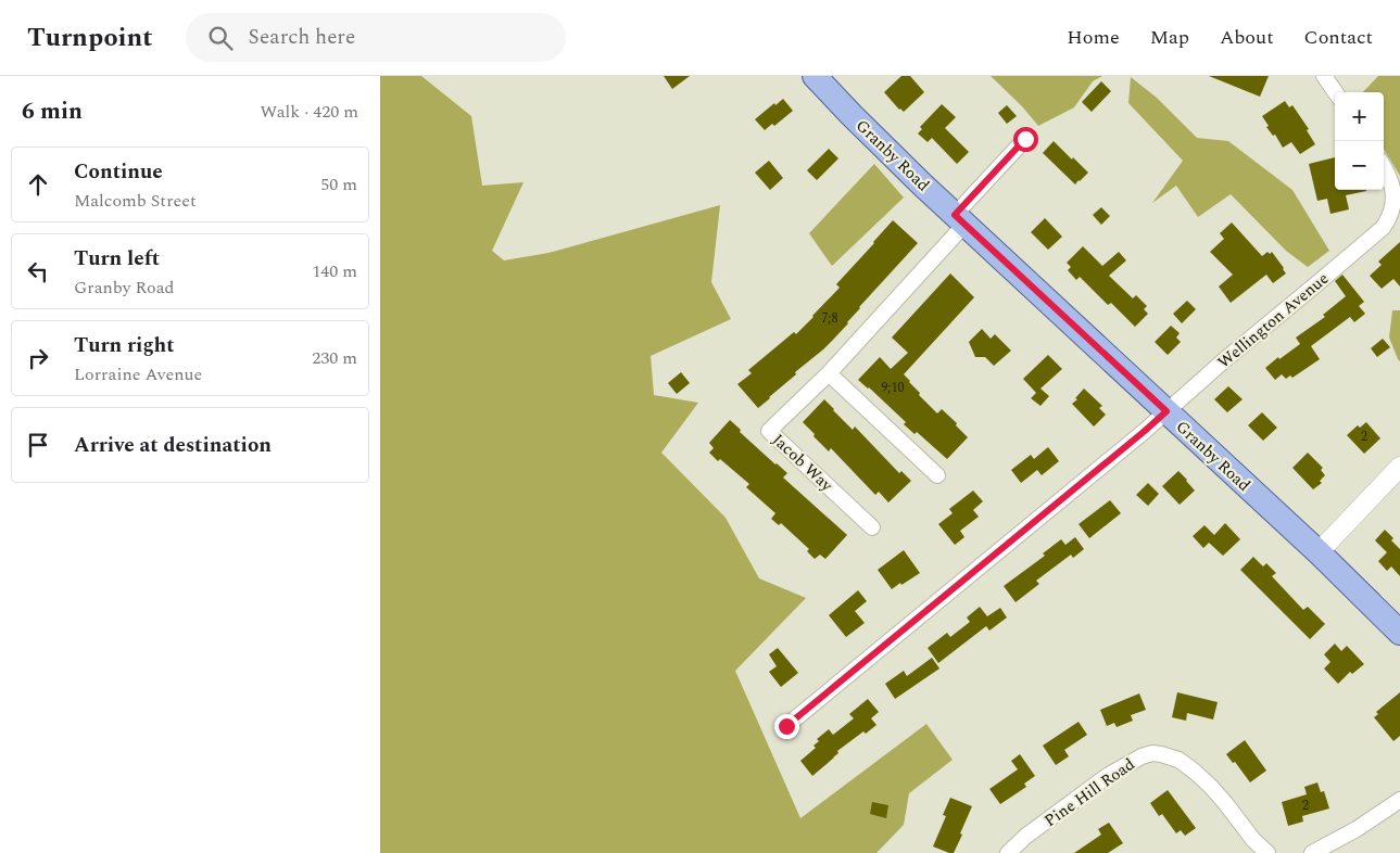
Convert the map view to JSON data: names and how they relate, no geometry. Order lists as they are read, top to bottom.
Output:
{
  "streets": {
    "main road": ["Granby Road"],
    "street": ["Wellington Avenue", "Jacob Way", "Pine Hill Road"]
  },
  "crossings": [
    ["Granby Road", "Wellington Avenue"],
    ["Granby Road", "Jacob Way"]
  ],
  "house_numbers": [
    "7;8",
    "9;10",
    "2",
    "2"
  ],
  "page": {
    "header": "Turnpoint",
    "search": "Search here",
    "nav": [
      "Home",
      "Map",
      "About",
      "Contact"
    ],
    "heading": ["6 min", "Walk · 420 m"],
    "map_buttons": ["+", "−"],
    "list": [
      ["Continue", "Malcomb Street", "50 m"],
      ["Turn left", "Granby Road", "140 m"],
      ["Turn right", "Lorraine Avenue", "230 m"],
      "Arrive at destination"
    ]
  }
}
